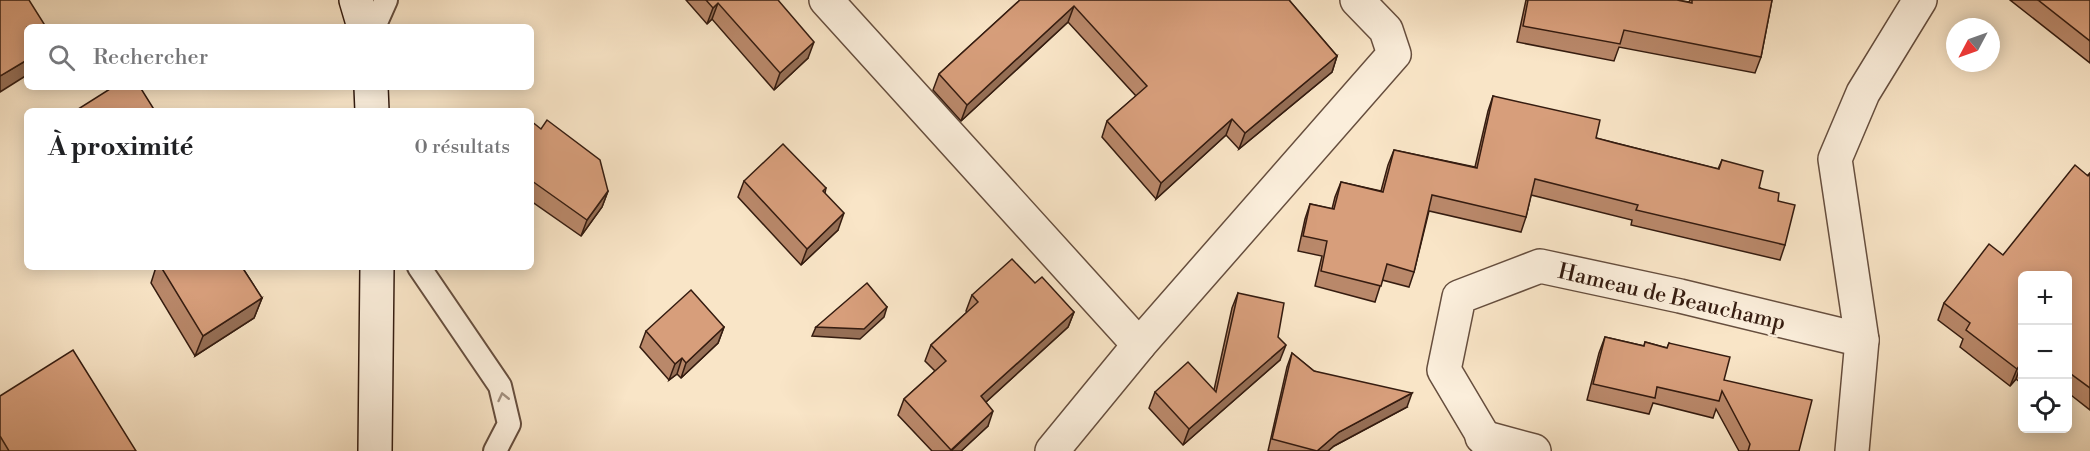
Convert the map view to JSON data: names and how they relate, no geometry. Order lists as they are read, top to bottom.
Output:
{
  "streets": {
    "street": ["Hameau de Beauchamp"]
  },
  "north": "bottom left",
  "page": {
    "search": "Rechercher",
    "heading": ["À proximité", "0 résultats"],
    "map_buttons": ["+", "−"]
  }
}
